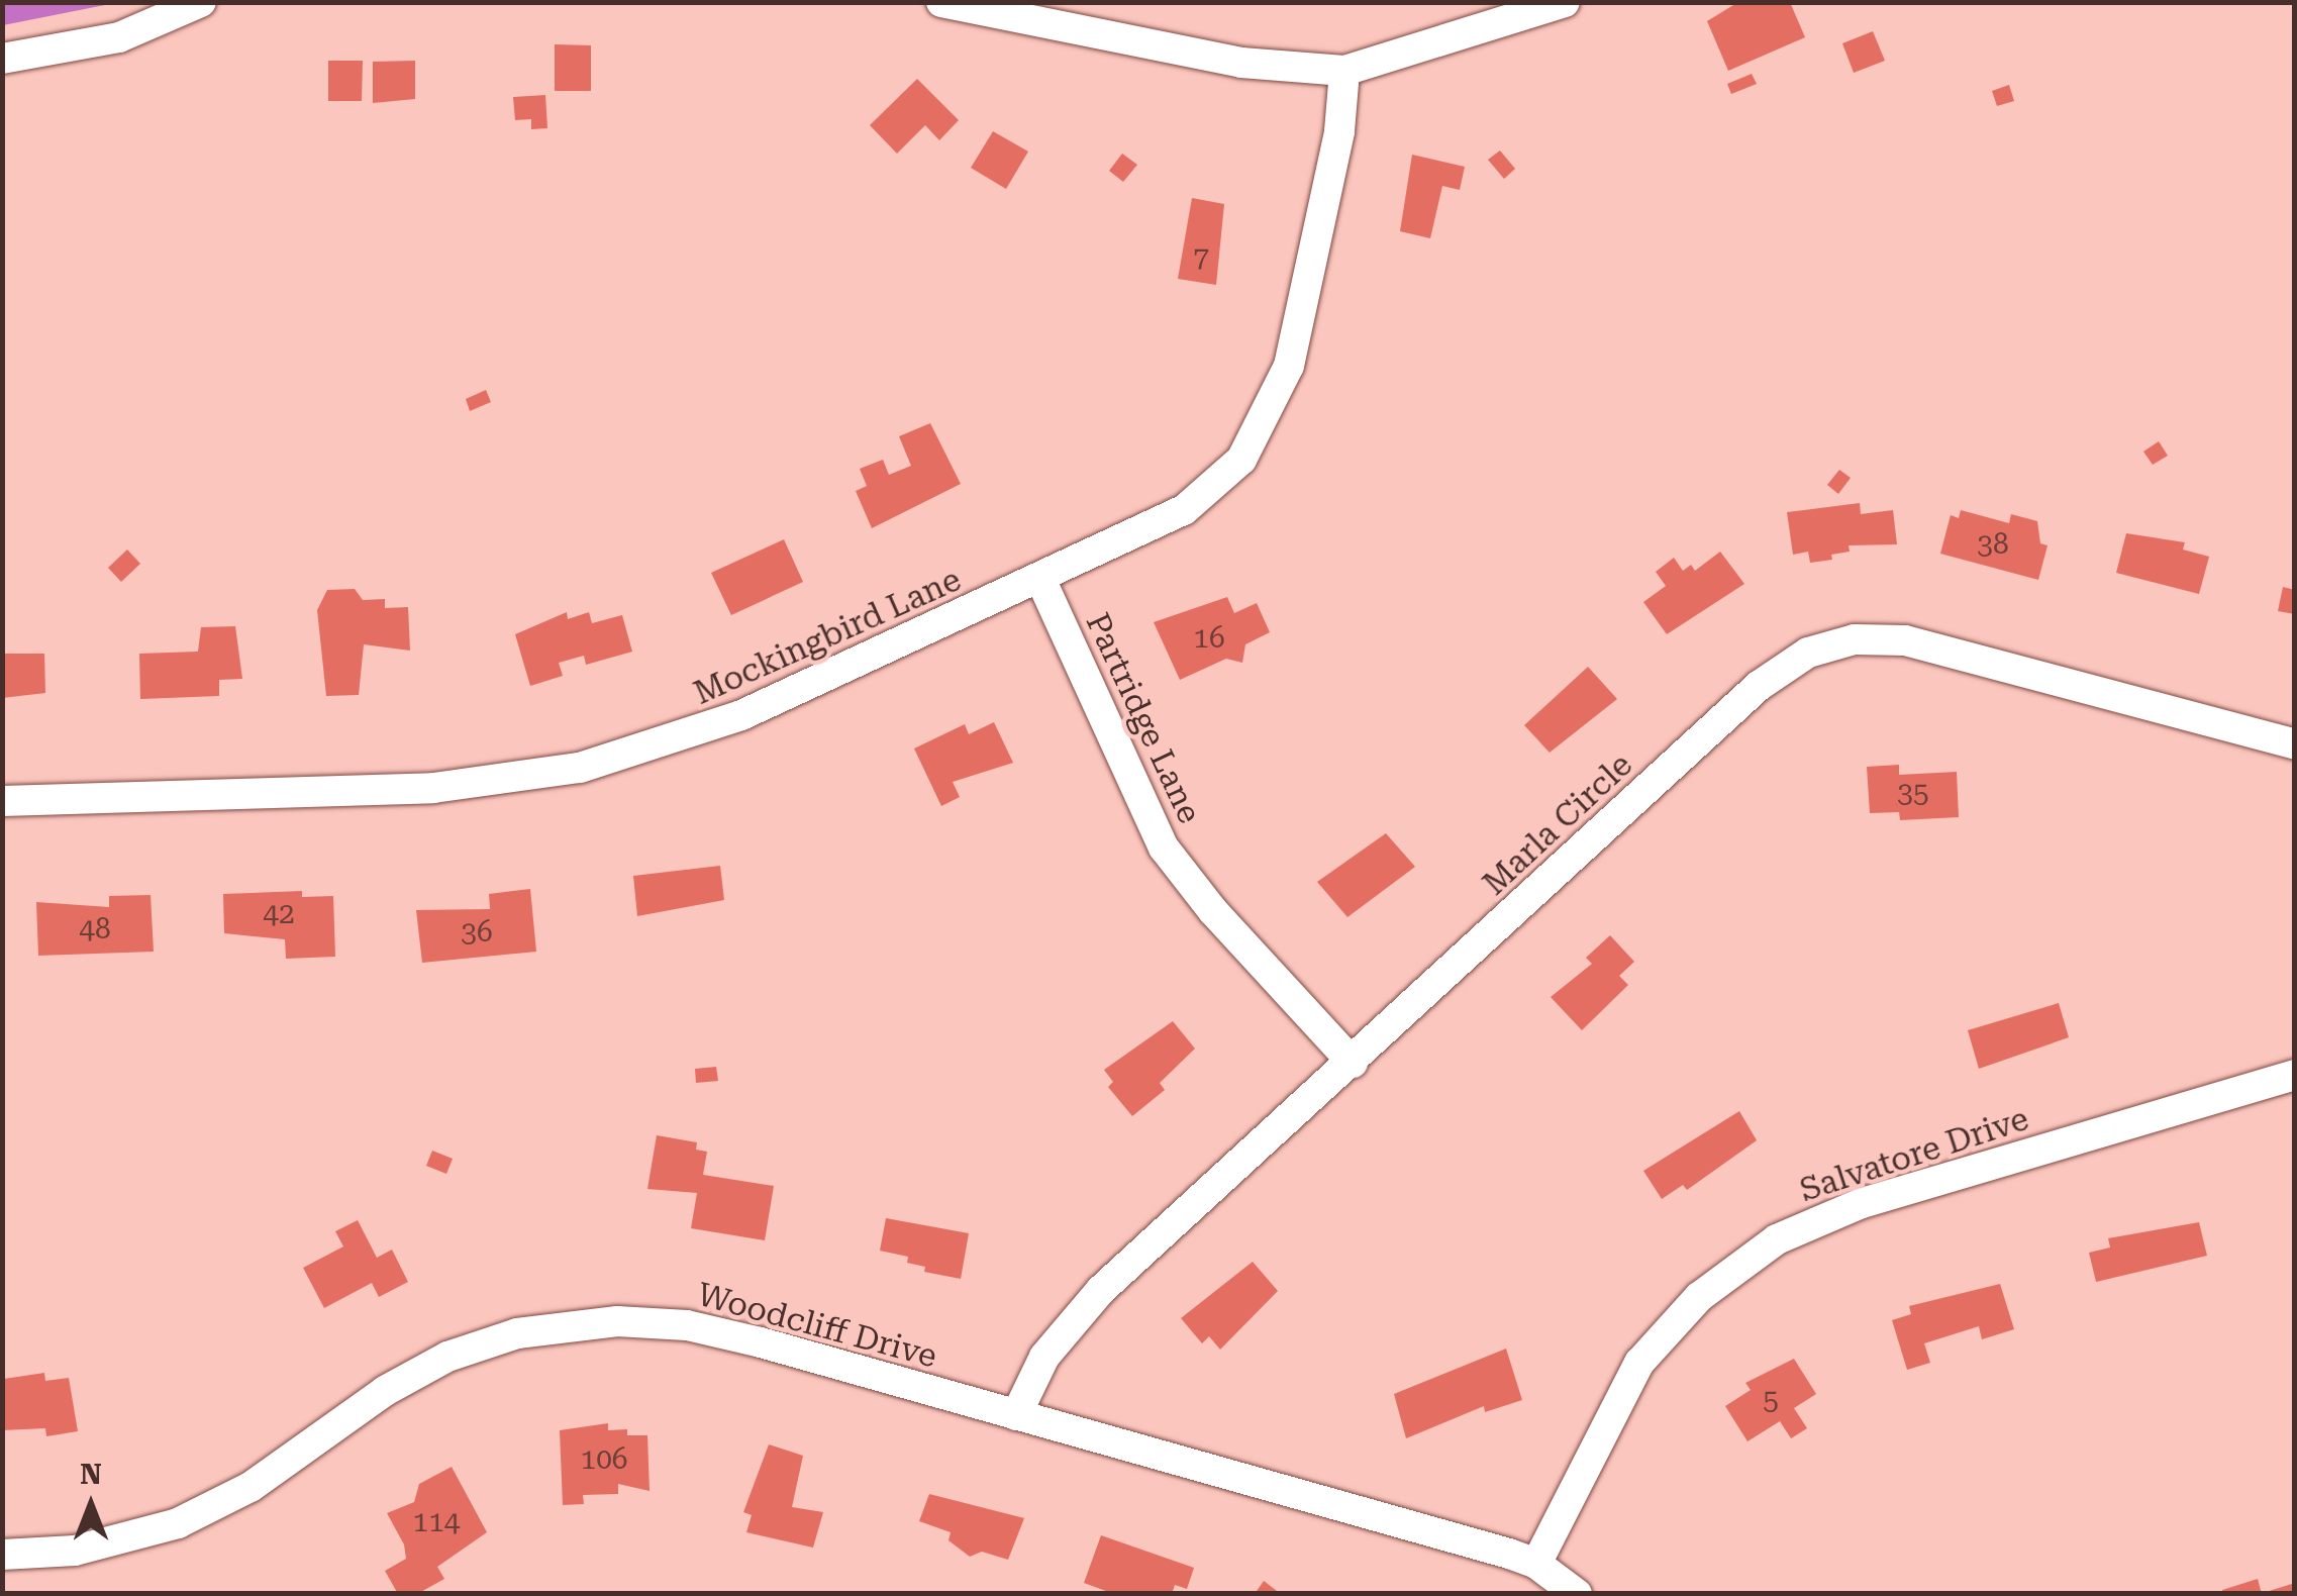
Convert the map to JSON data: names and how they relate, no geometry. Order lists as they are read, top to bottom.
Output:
{
  "streets": {
    "street": [
      "Mockingbird Lane",
      "Partridge Lane",
      "Marla Circle",
      "Salvatore Drive",
      "Woodcliff Drive"
    ]
  },
  "crossings": [
    ["Mockingbird Lane", "Partridge Lane"],
    ["Partridge Lane", "Marla Circle"],
    ["Marla Circle", "Woodcliff Drive"],
    ["Salvatore Drive", "Woodcliff Drive"]
  ],
  "house_numbers": [
    "7",
    "38",
    "16",
    "35",
    "42",
    "48",
    "36",
    "5",
    "106",
    "114"
  ],
  "north": "top"
}
